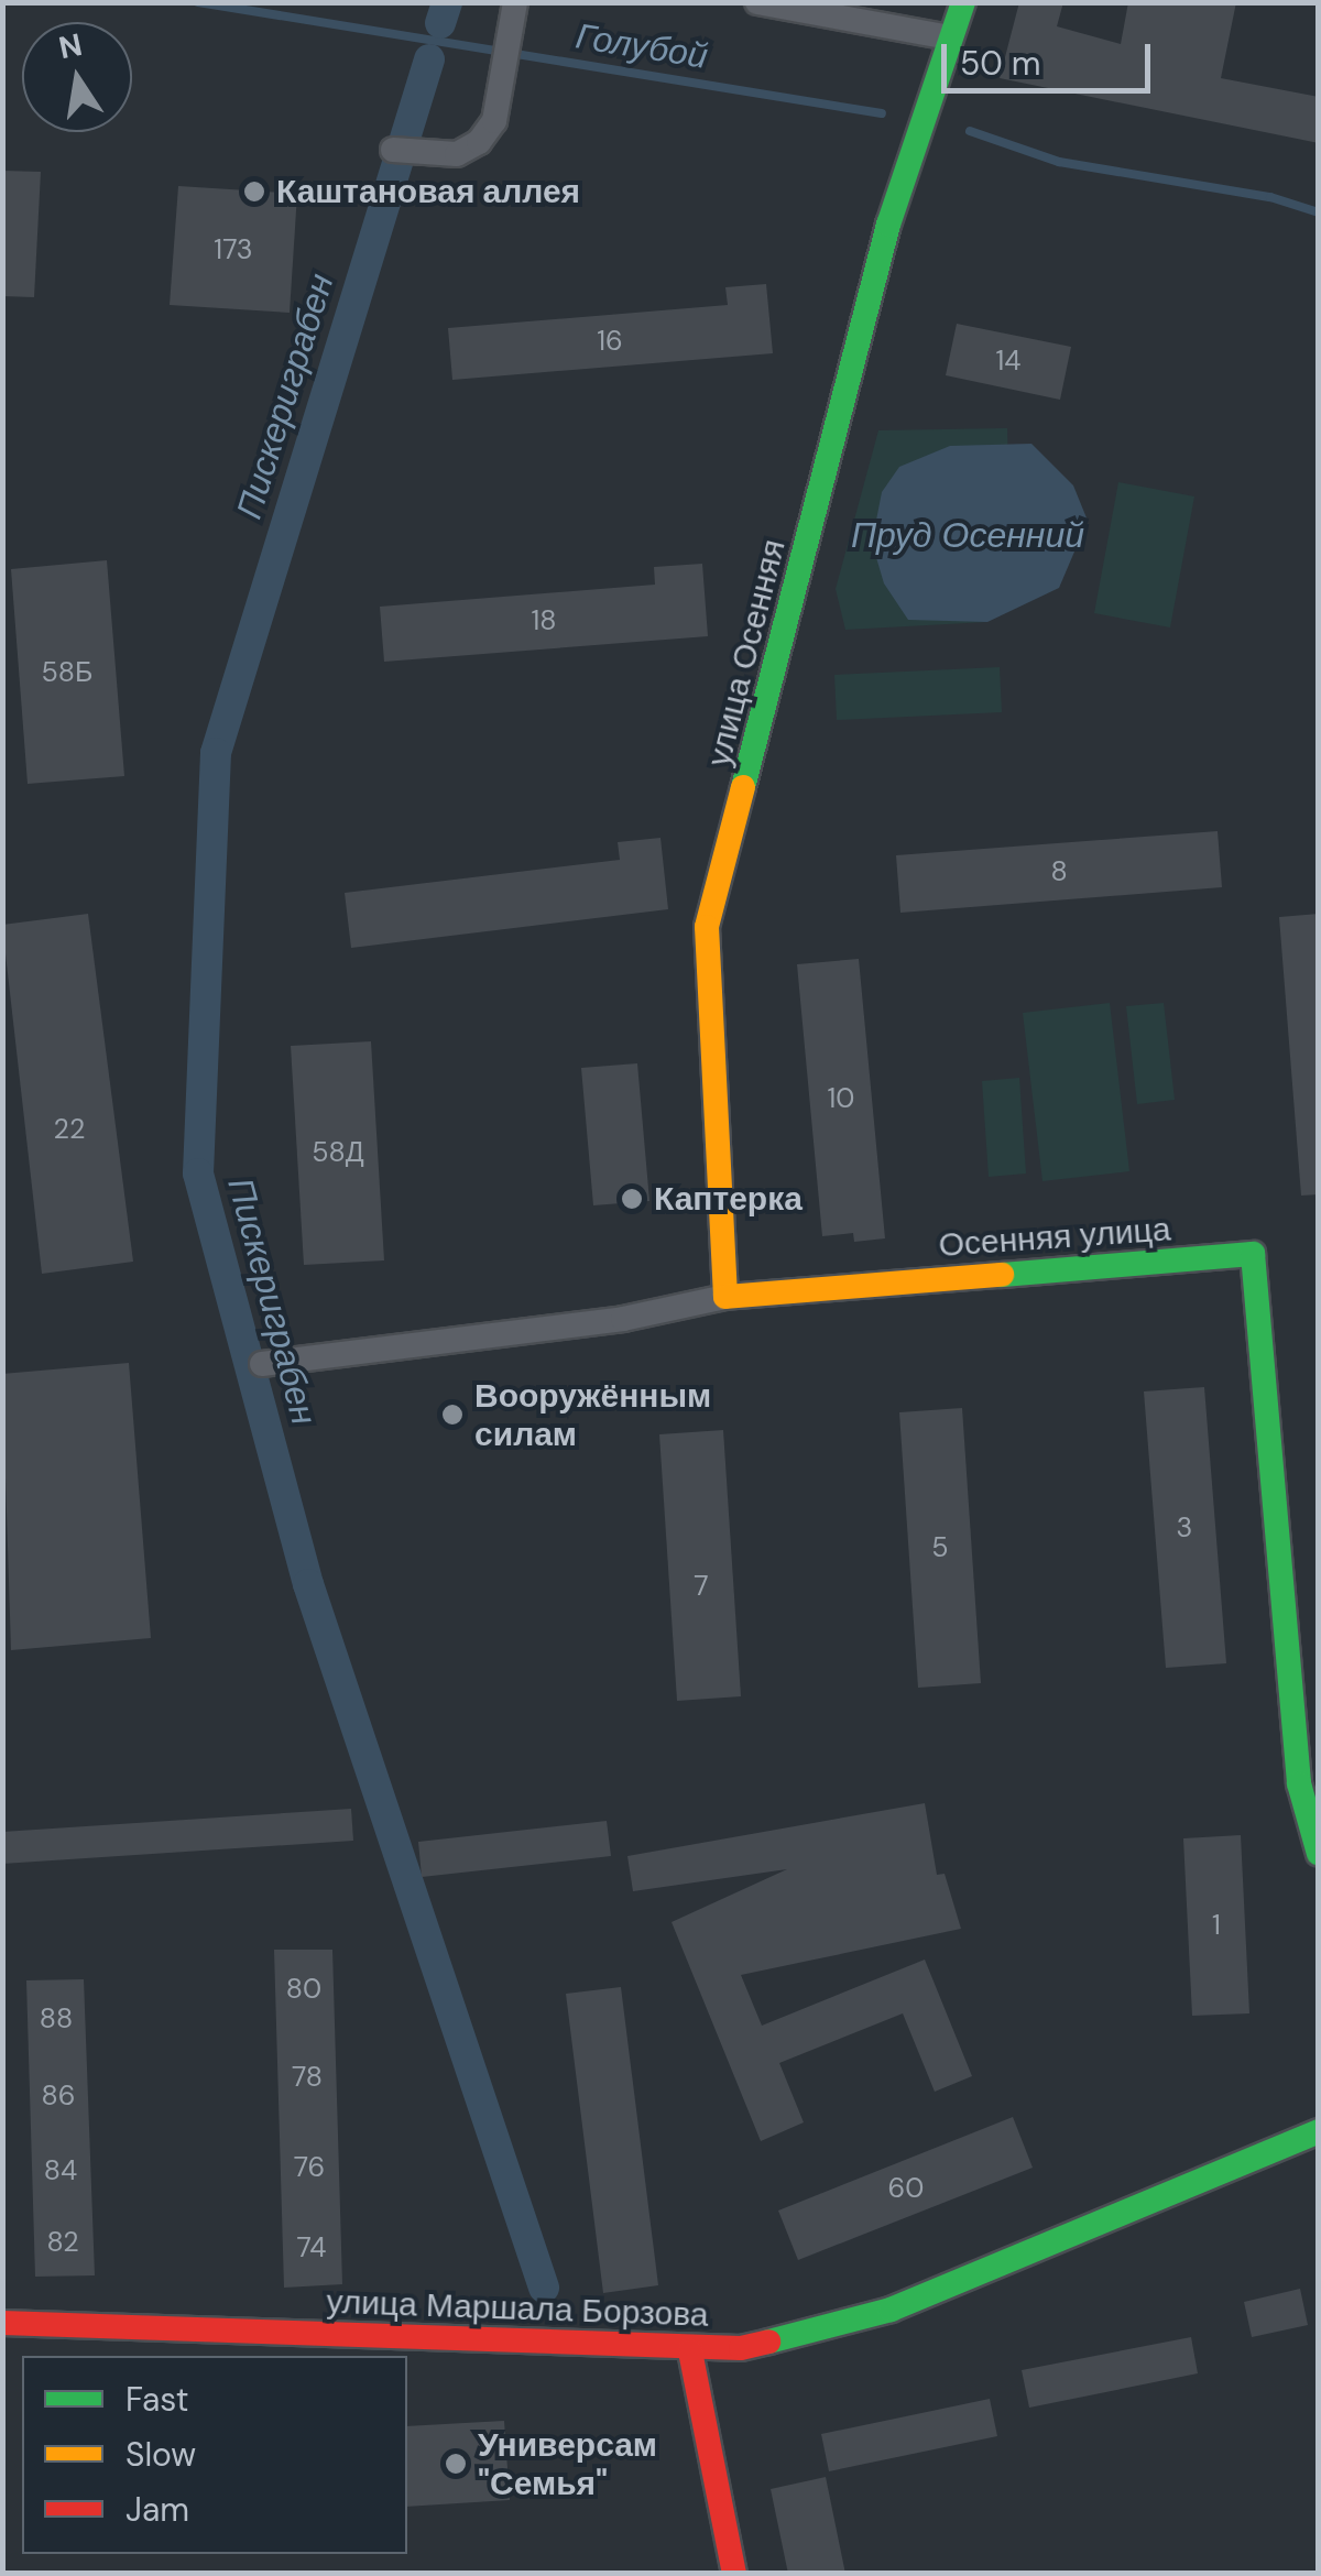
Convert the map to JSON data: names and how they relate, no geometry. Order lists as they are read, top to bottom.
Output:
{
  "streets": {
    "street": ["улица Осенняя", "Осенняя улица", "улица Маршала Борзова"]
  },
  "crossings": [
    ["улица Осенняя", "Осенняя улица"]
  ],
  "water": ["Голубой", "Пискериграбен", "Пруд Осенний"],
  "places": [
    "Каштановая аллея",
    "Каптерка",
    "Вооружённым силам",
    "Универсам \"Семья\""
  ],
  "house_numbers": [
    "173",
    "16",
    "14",
    "18",
    "58Б",
    "8",
    "10",
    "22",
    "58Д",
    "3",
    "5",
    "7",
    "1",
    "80",
    "88",
    "78",
    "86",
    "76",
    "84",
    "60",
    "82",
    "74"
  ],
  "legend": ["Fast", "Slow", "Jam"],
  "scale_bar": "50 m",
  "north": "top"
}
